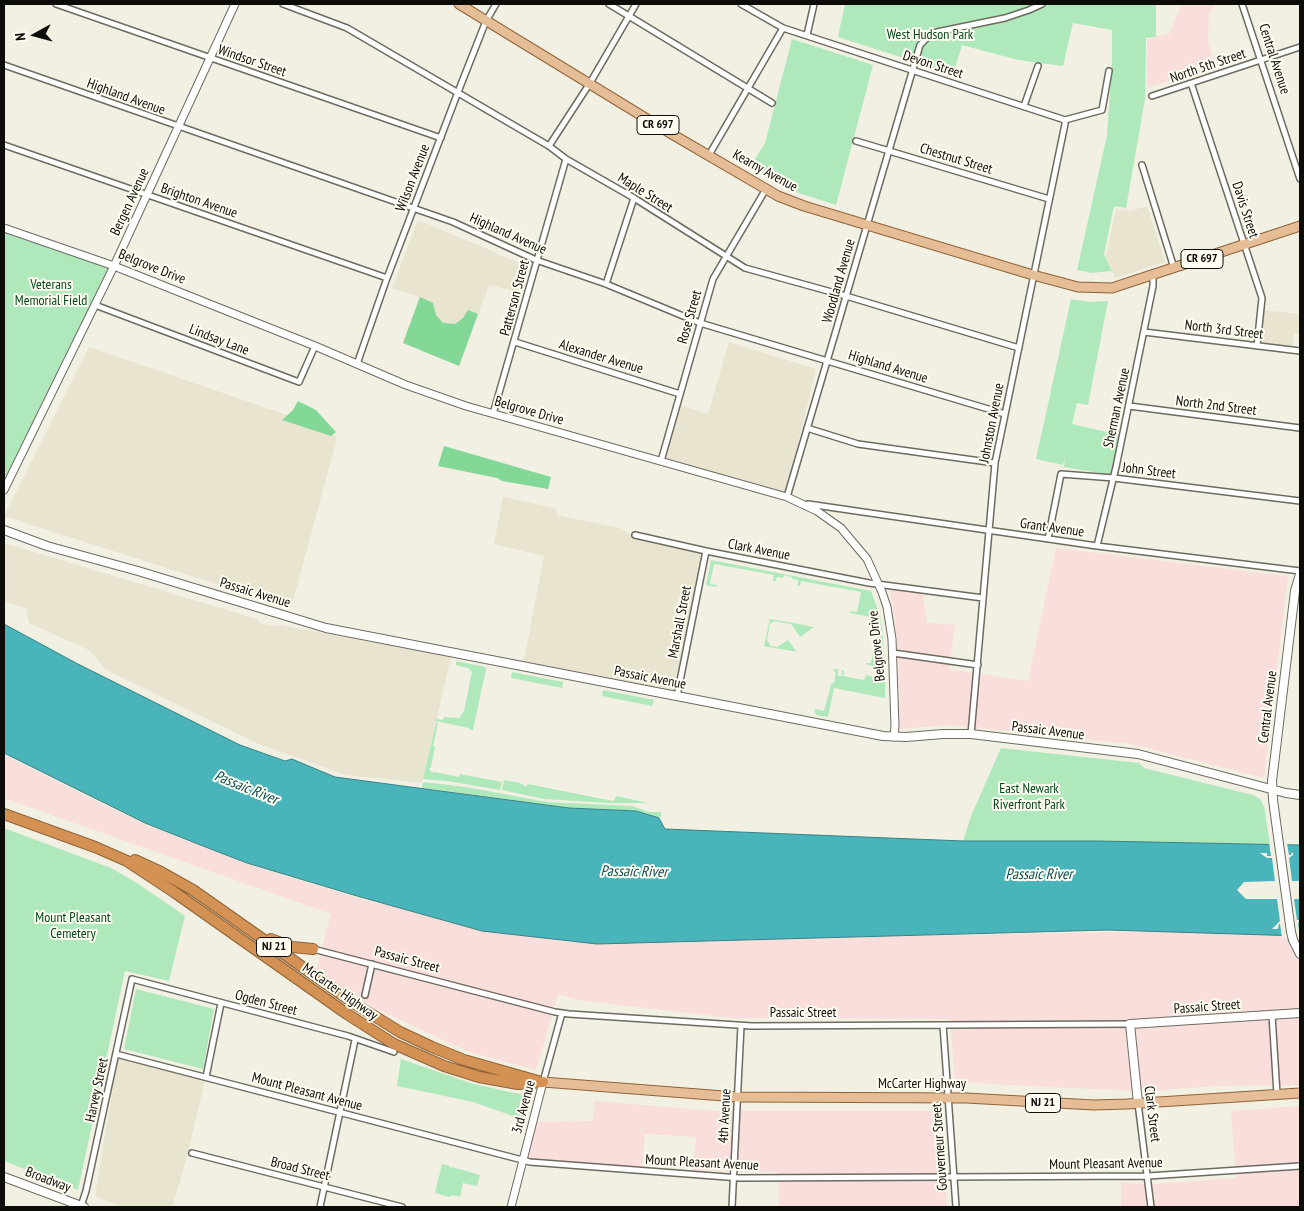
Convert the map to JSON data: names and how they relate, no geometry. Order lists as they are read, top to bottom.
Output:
{
  "streets": {
    "highway": ["NJ 21", "McCarter Highway"],
    "main road": [
      "Central Avenue",
      "CR 697",
      "Kearny Avenue",
      "Passaic Avenue",
      "Passaic Street",
      "Clark Street",
      "Broadway"
    ],
    "street": [
      "Windsor Street",
      "Devon Street",
      "North 5th Street",
      "Highland Avenue",
      "Chestnut Street",
      "Wilson Avenue",
      "Maple Street",
      "Brighton Avenue",
      "Bergen Avenue",
      "Davis Street",
      "Belgrove Drive",
      "Woodland Avenue",
      "Patterson Street",
      "Rose Street",
      "North 3rd Street",
      "Lindsay Lane",
      "Alexander Avenue",
      "North 2nd Street",
      "Sherman Avenue",
      "Johnston Avenue",
      "John Street",
      "Grant Avenue",
      "Clark Avenue",
      "Marshall Street",
      "Ogden Street",
      "Harvey Street",
      "Mount Pleasant Avenue",
      "3rd Avenue",
      "4th Avenue",
      "Gouverneur Street",
      "Broad Street"
    ]
  },
  "crossings": [
    ["Central Avenue", "North 5th Street"],
    ["Central Avenue", "Grant Avenue"],
    ["Central Avenue", "Passaic Avenue"],
    ["Windsor Street", "Wilson Avenue"],
    ["Windsor Street", "Bergen Avenue"],
    ["Devon Street", "Woodland Avenue"],
    ["Devon Street", "Johnston Avenue"],
    ["North 5th Street", "Davis Street"],
    ["Highland Avenue", "Wilson Avenue"],
    ["Highland Avenue", "Bergen Avenue"],
    ["Highland Avenue", "Woodland Avenue"],
    ["Highland Avenue", "Patterson Street"],
    ["Highland Avenue", "Rose Street"],
    ["Highland Avenue", "Johnston Avenue"],
    ["CR 697", "Kearny Avenue"],
    ["CR 697", "Davis Street"],
    ["CR 697", "Sherman Avenue"],
    ["Chestnut Street", "Woodland Avenue"],
    ["Chestnut Street", "Johnston Avenue"],
    ["Kearny Avenue", "Wilson Avenue"],
    ["Kearny Avenue", "Woodland Avenue"],
    ["Kearny Avenue", "Rose Street"],
    ["Kearny Avenue", "Sherman Avenue"],
    ["Kearny Avenue", "Johnston Avenue"],
    ["Wilson Avenue", "Maple Street"],
    ["Wilson Avenue", "Brighton Avenue"],
    ["Wilson Avenue", "Belgrove Drive"],
    ["Maple Street", "Woodland Avenue"],
    ["Maple Street", "Patterson Street"],
    ["Maple Street", "Rose Street"],
    ["Maple Street", "Johnston Avenue"],
    ["Brighton Avenue", "Bergen Avenue"],
    ["Bergen Avenue", "Belgrove Drive"],
    ["Bergen Avenue", "Lindsay Lane"],
    ["Davis Street", "North 3rd Street"],
    ["Belgrove Drive", "Woodland Avenue"],
    ["Belgrove Drive", "Patterson Street"],
    ["Belgrove Drive", "Rose Street"],
    ["Belgrove Drive", "Lindsay Lane"],
    ["Belgrove Drive", "Grant Avenue"],
    ["Belgrove Drive", "Clark Avenue"],
    ["Belgrove Drive", "Passaic Avenue"],
    ["Patterson Street", "Alexander Avenue"],
    ["Rose Street", "Alexander Avenue"],
    ["North 3rd Street", "Sherman Avenue"],
    ["North 2nd Street", "Sherman Avenue"],
    ["Sherman Avenue", "John Street"],
    ["Sherman Avenue", "Grant Avenue"],
    ["Johnston Avenue", "Grant Avenue"],
    ["Johnston Avenue", "Clark Avenue"],
    ["Johnston Avenue", "Passaic Avenue"],
    ["John Street", "Grant Avenue"],
    ["Clark Avenue", "Marshall Street"],
    ["Passaic Avenue", "Marshall Street"],
    ["Passaic Street", "3rd Avenue"],
    ["Passaic Street", "Clark Street"],
    ["Passaic Street", "4th Avenue"],
    ["Passaic Street", "Gouverneur Street"],
    ["McCarter Highway", "3rd Avenue"],
    ["McCarter Highway", "Clark Street"],
    ["McCarter Highway", "4th Avenue"],
    ["McCarter Highway", "Gouverneur Street"],
    ["Ogden Street", "Harvey Street"],
    ["Harvey Street", "Mount Pleasant Avenue"],
    ["Harvey Street", "Broadway"],
    ["Mount Pleasant Avenue", "3rd Avenue"],
    ["Mount Pleasant Avenue", "Clark Street"],
    ["Mount Pleasant Avenue", "4th Avenue"],
    ["Mount Pleasant Avenue", "Gouverneur Street"]
  ],
  "water": ["Passaic River"],
  "parks": [
    "West Hudson Park",
    "Veterans Memorial Field",
    "East Newark Riverfront Park",
    "Mount Pleasant Cemetery"
  ],
  "north": "left"
}
